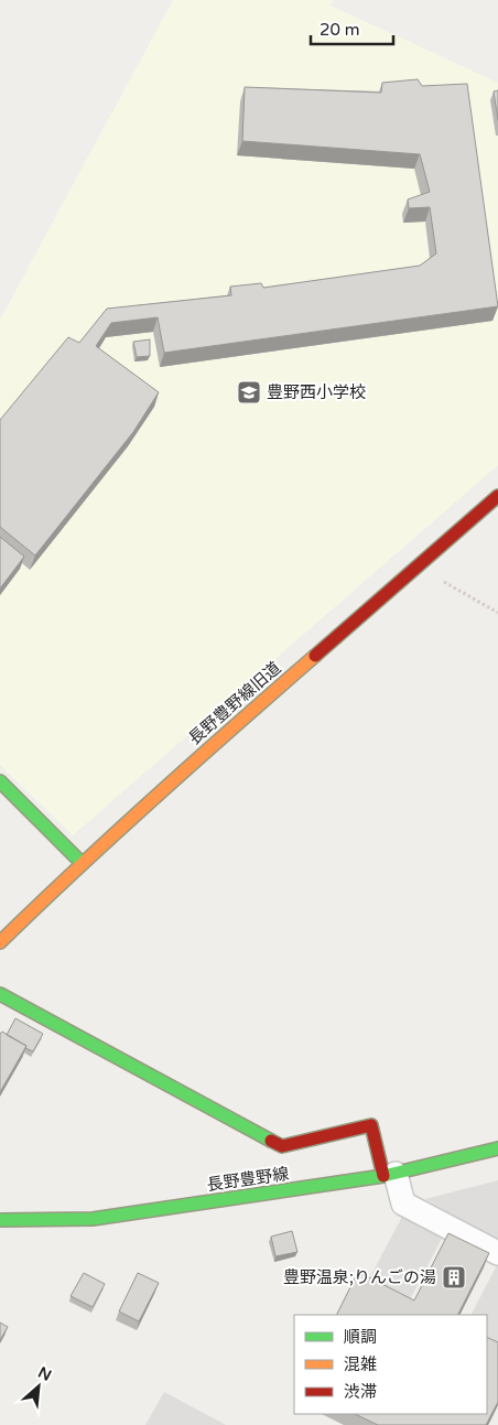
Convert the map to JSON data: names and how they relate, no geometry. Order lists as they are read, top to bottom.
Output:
{
  "streets": {
    "street": ["長野豊野線旧道", "長野豊野線"]
  },
  "places": {
    "school or university": ["豊野西小学校"],
    "building": ["豊野温泉;りんごの湯"]
  },
  "legend": ["順調", "混雑", "渋滞"],
  "scale_bar": "20 m",
  "north": "top right"
}
